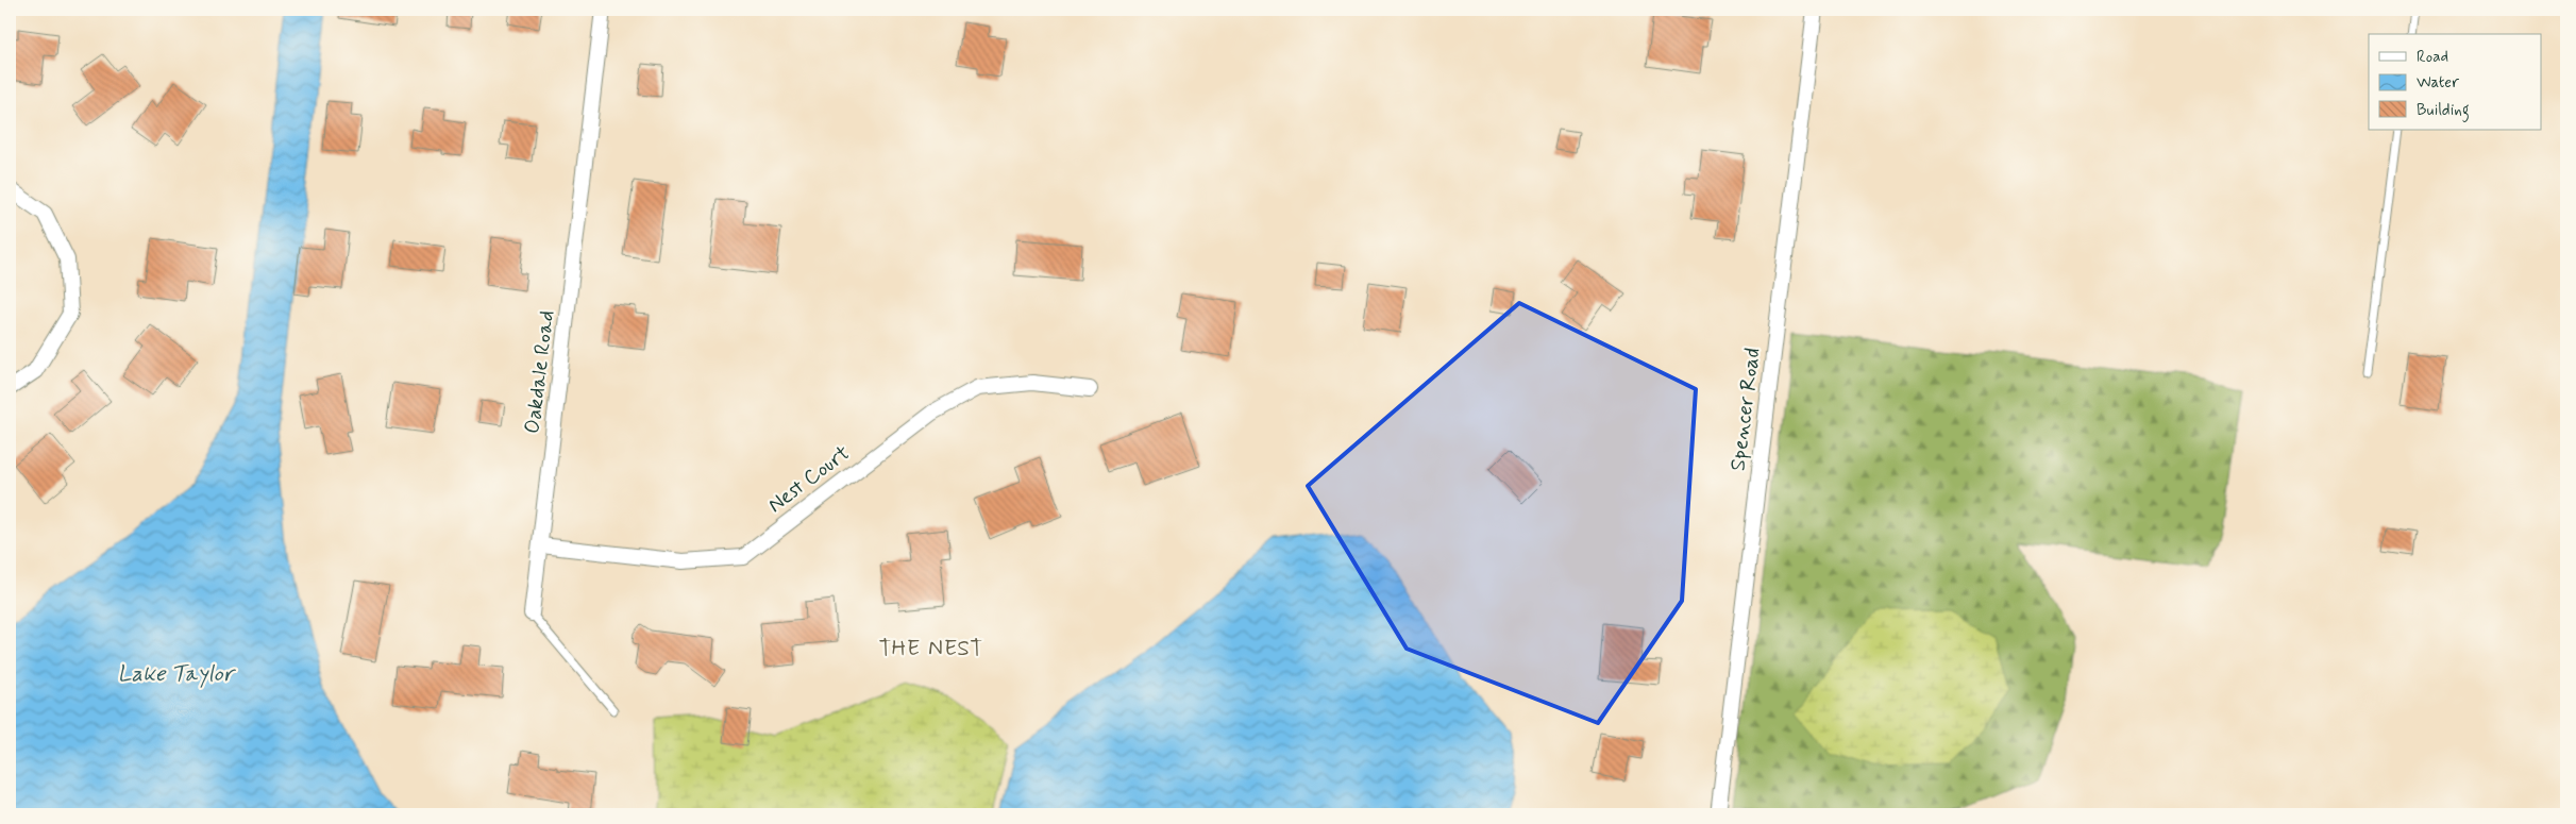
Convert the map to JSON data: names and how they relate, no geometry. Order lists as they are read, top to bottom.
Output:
{
  "streets": {
    "street": ["Oakdale Road", "Spencer Road", "Nest Court"]
  },
  "crossings": [
    ["Oakdale Road", "Nest Court"]
  ],
  "districts": ["THE NEST"],
  "water": ["Lake Taylor"],
  "legend": ["Road", "Water", "Building"]
}
